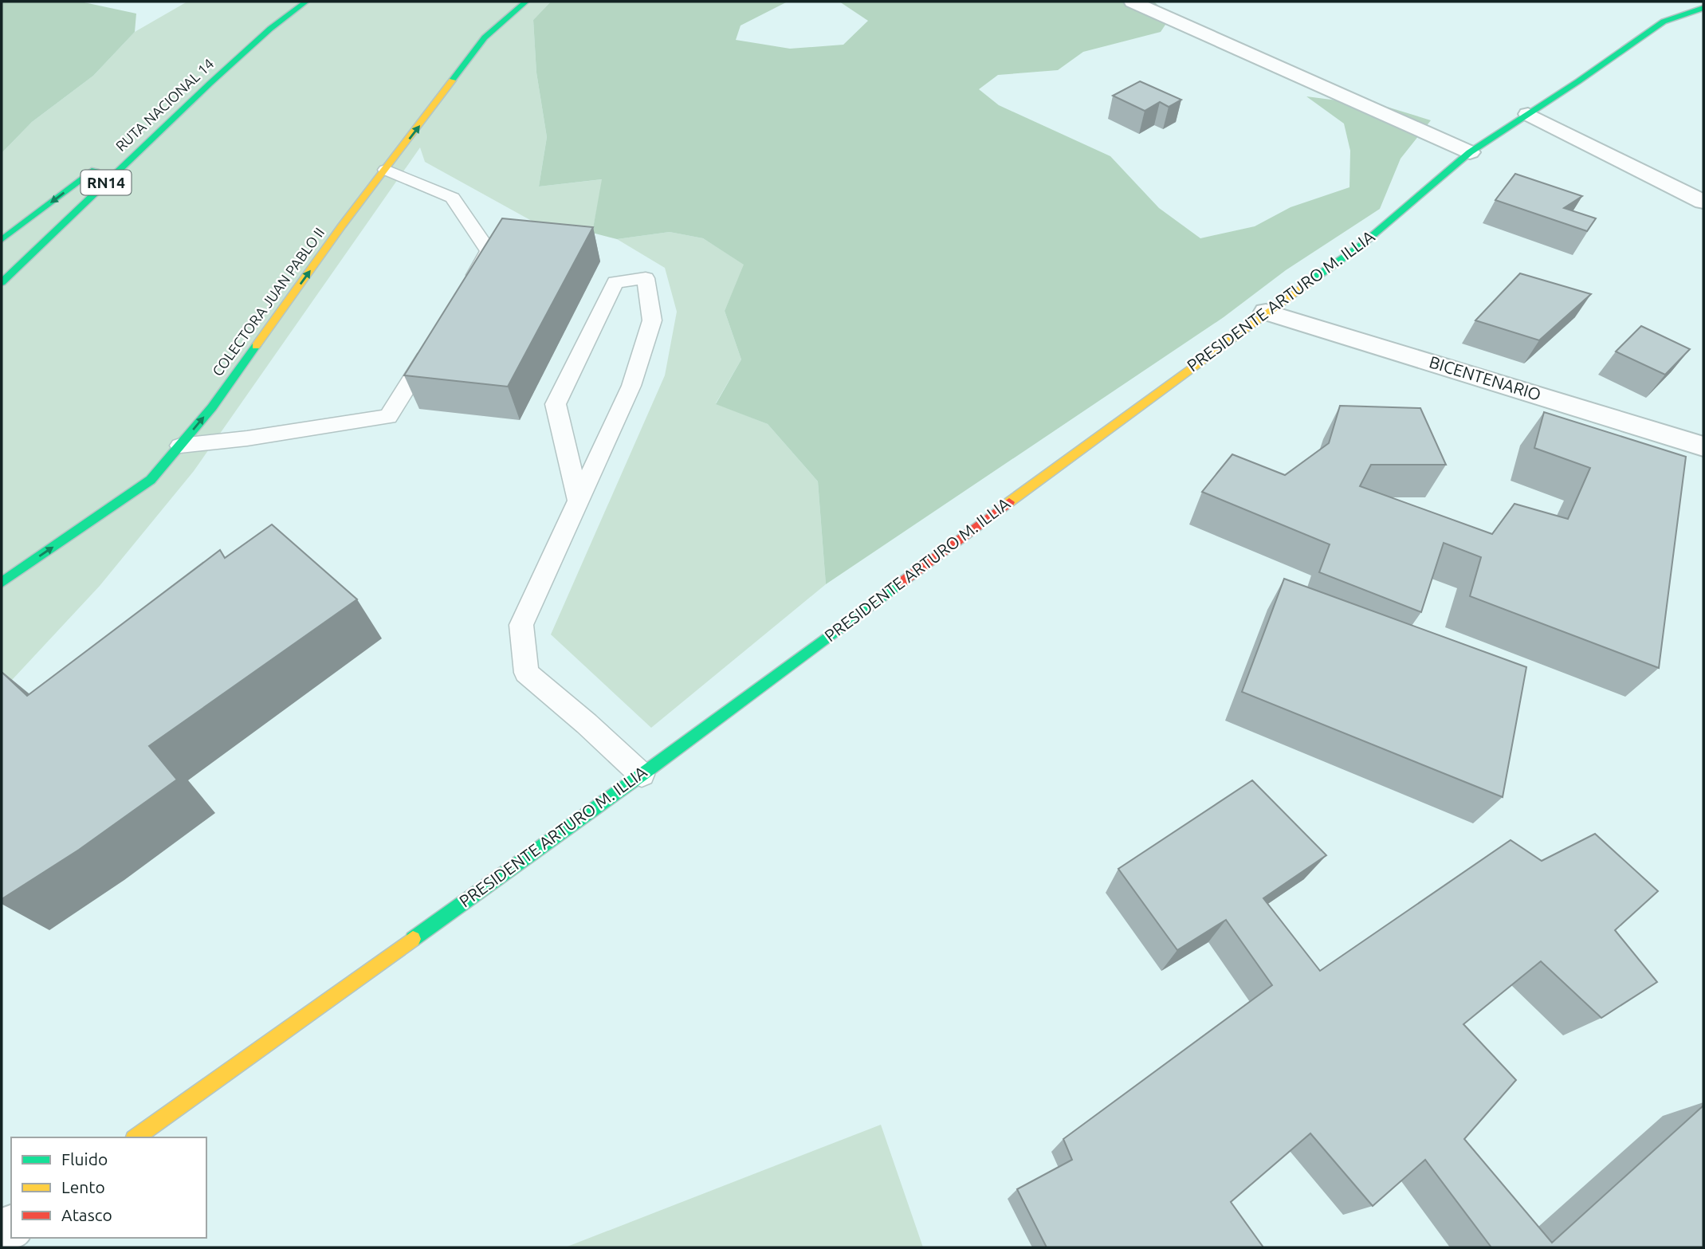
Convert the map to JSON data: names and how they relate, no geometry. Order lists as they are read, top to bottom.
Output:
{
  "streets": {
    "main road": [
      "RUTA NACIONAL 14",
      "RN14",
      "PRESIDENTE ARTURO M. ILLIA",
      "COLECTORA JUAN PABLO II"
    ],
    "street": ["BICENTENARIO"]
  },
  "crossings": [
    ["PRESIDENTE ARTURO M. ILLIA", "BICENTENARIO"]
  ],
  "one_way": ["COLECTORA JUAN PABLO II"],
  "legend": ["Fluido", "Lento", "Atasco"]
}
